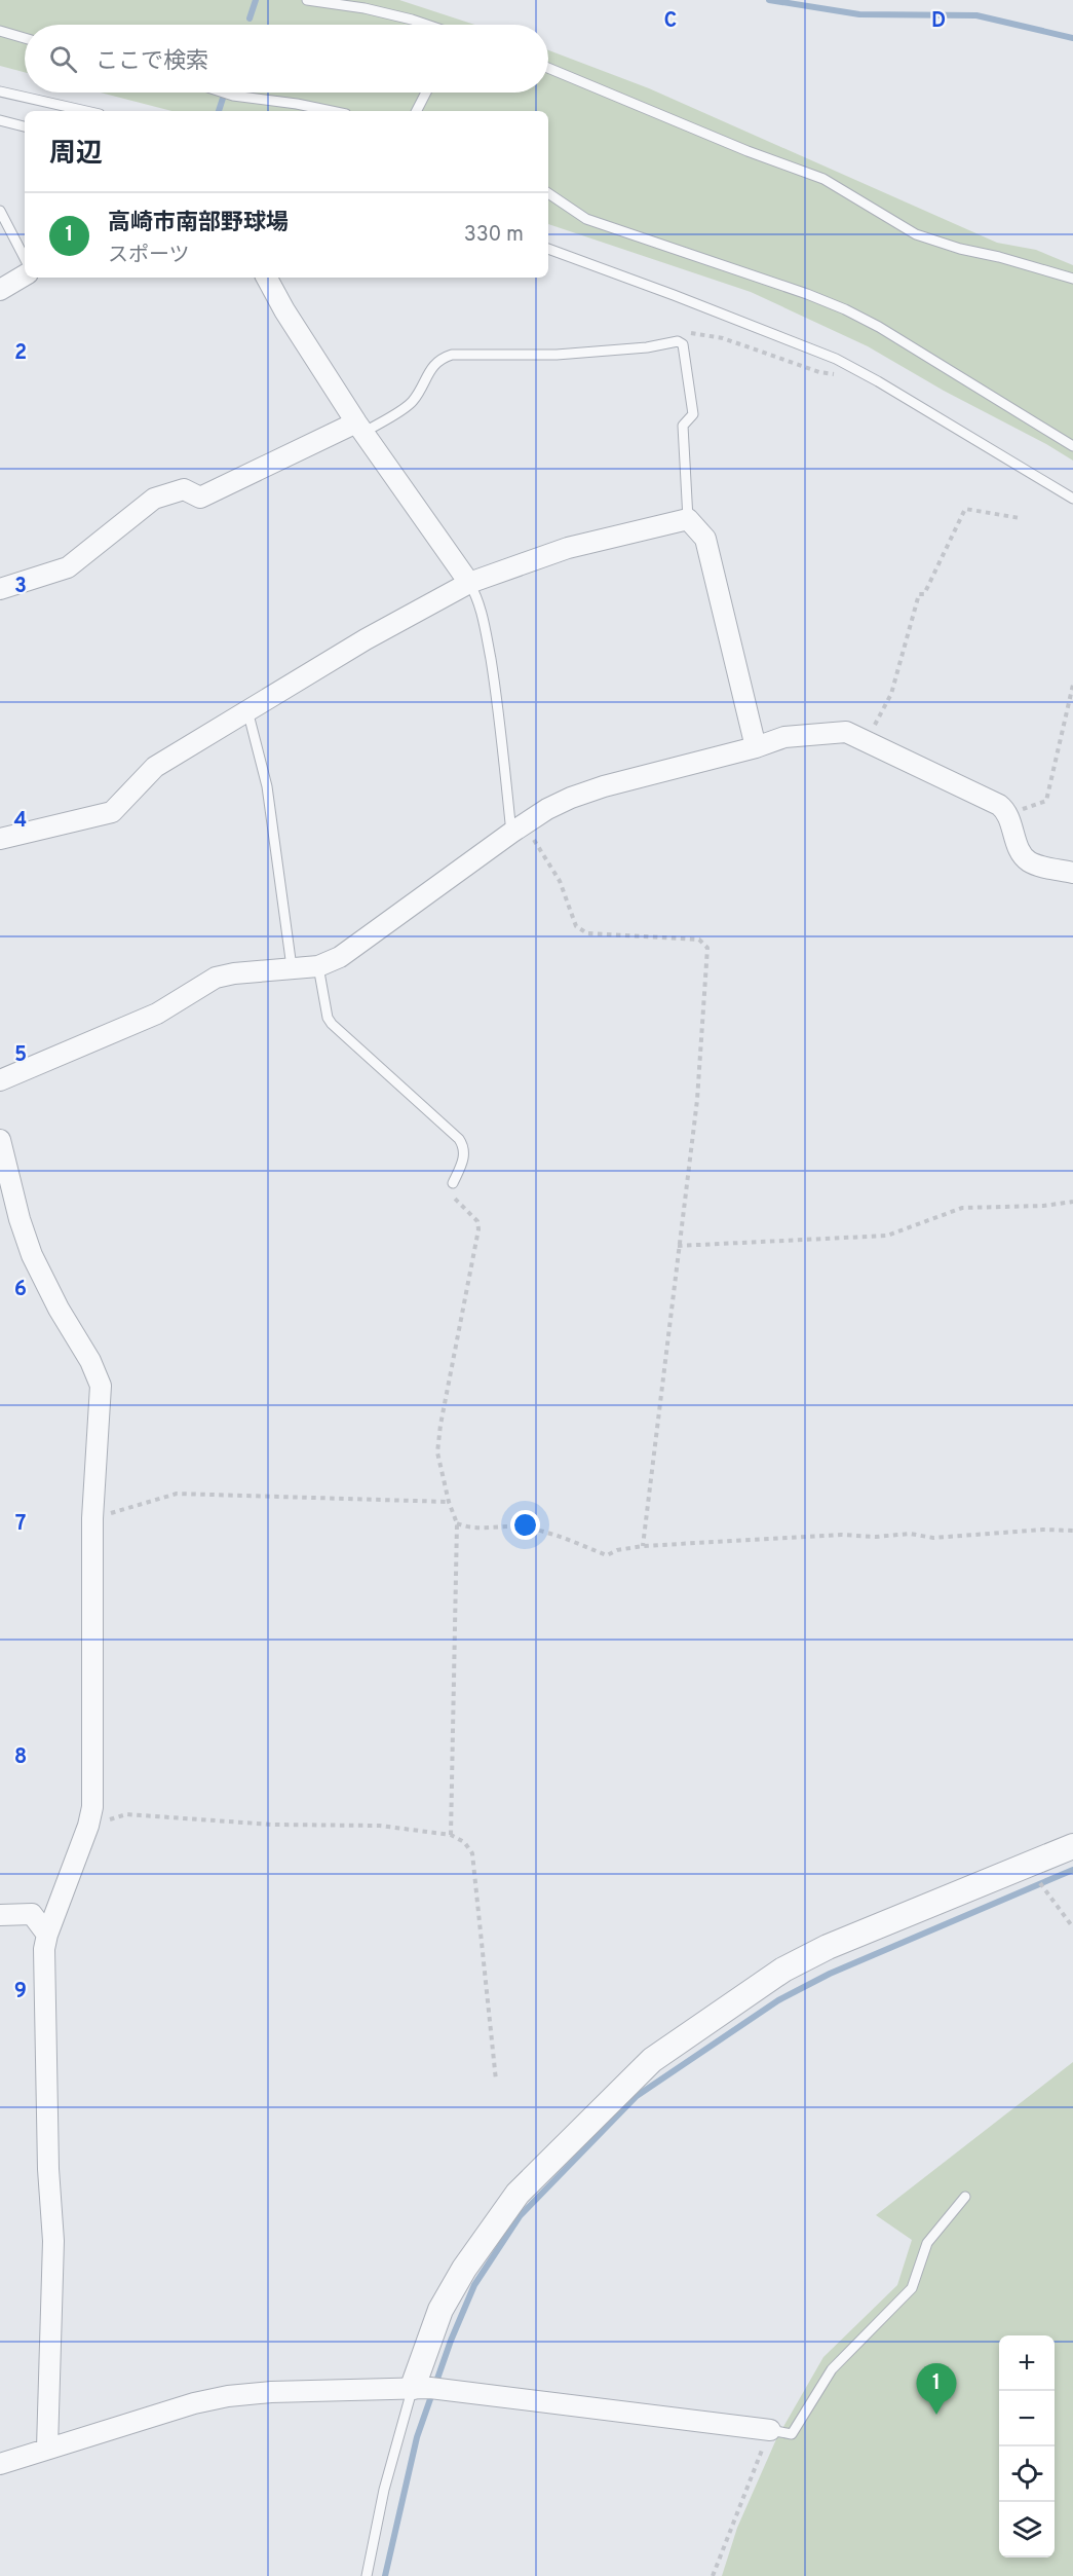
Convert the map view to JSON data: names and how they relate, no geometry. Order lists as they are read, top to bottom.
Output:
{
  "page": {
    "search": "ここで検索",
    "heading": "周辺",
    "list": [
      {
        "mark": "1",
        "name": "高崎市南部野球場",
        "note": "スポーツ",
        "value": "330 m"
      }
    ],
    "map_buttons": ["+", "−"],
    "pins": "1"
  },
  "grid": {
    "columns": ["C", "D"],
    "rows": [
      "2",
      "3",
      "4",
      "5",
      "6",
      "7",
      "8",
      "9"
    ]
  }
}
